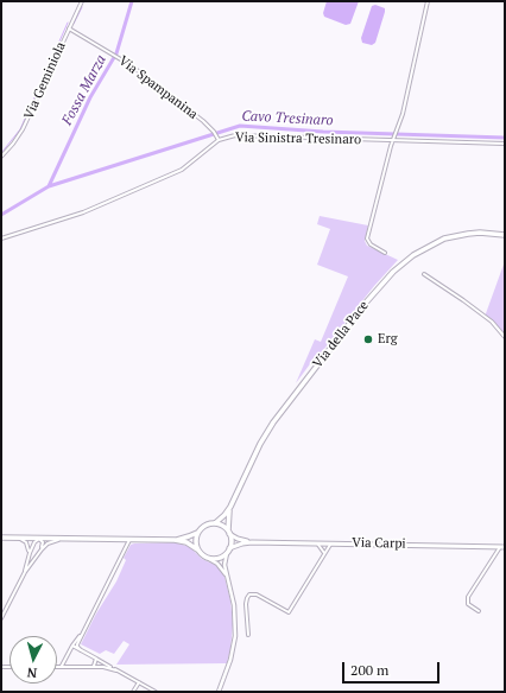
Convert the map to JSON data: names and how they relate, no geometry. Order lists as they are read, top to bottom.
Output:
{
  "streets": {
    "main road": ["Via della Pace", "Via Carpi"],
    "street": ["Via Geminiola", "Via Spampanina", "Via Sinistra Tresinaro"]
  },
  "crossings": [
    ["Via Geminiola", "Via Spampanina"],
    ["Via Spampanina", "Via Sinistra Tresinaro"],
    ["Via della Pace", "Via Carpi"]
  ],
  "water": ["Fossa Marza", "Cavo Tresinaro"],
  "places": ["Erg"],
  "scale_bar": "200 m",
  "north": "bottom"
}
